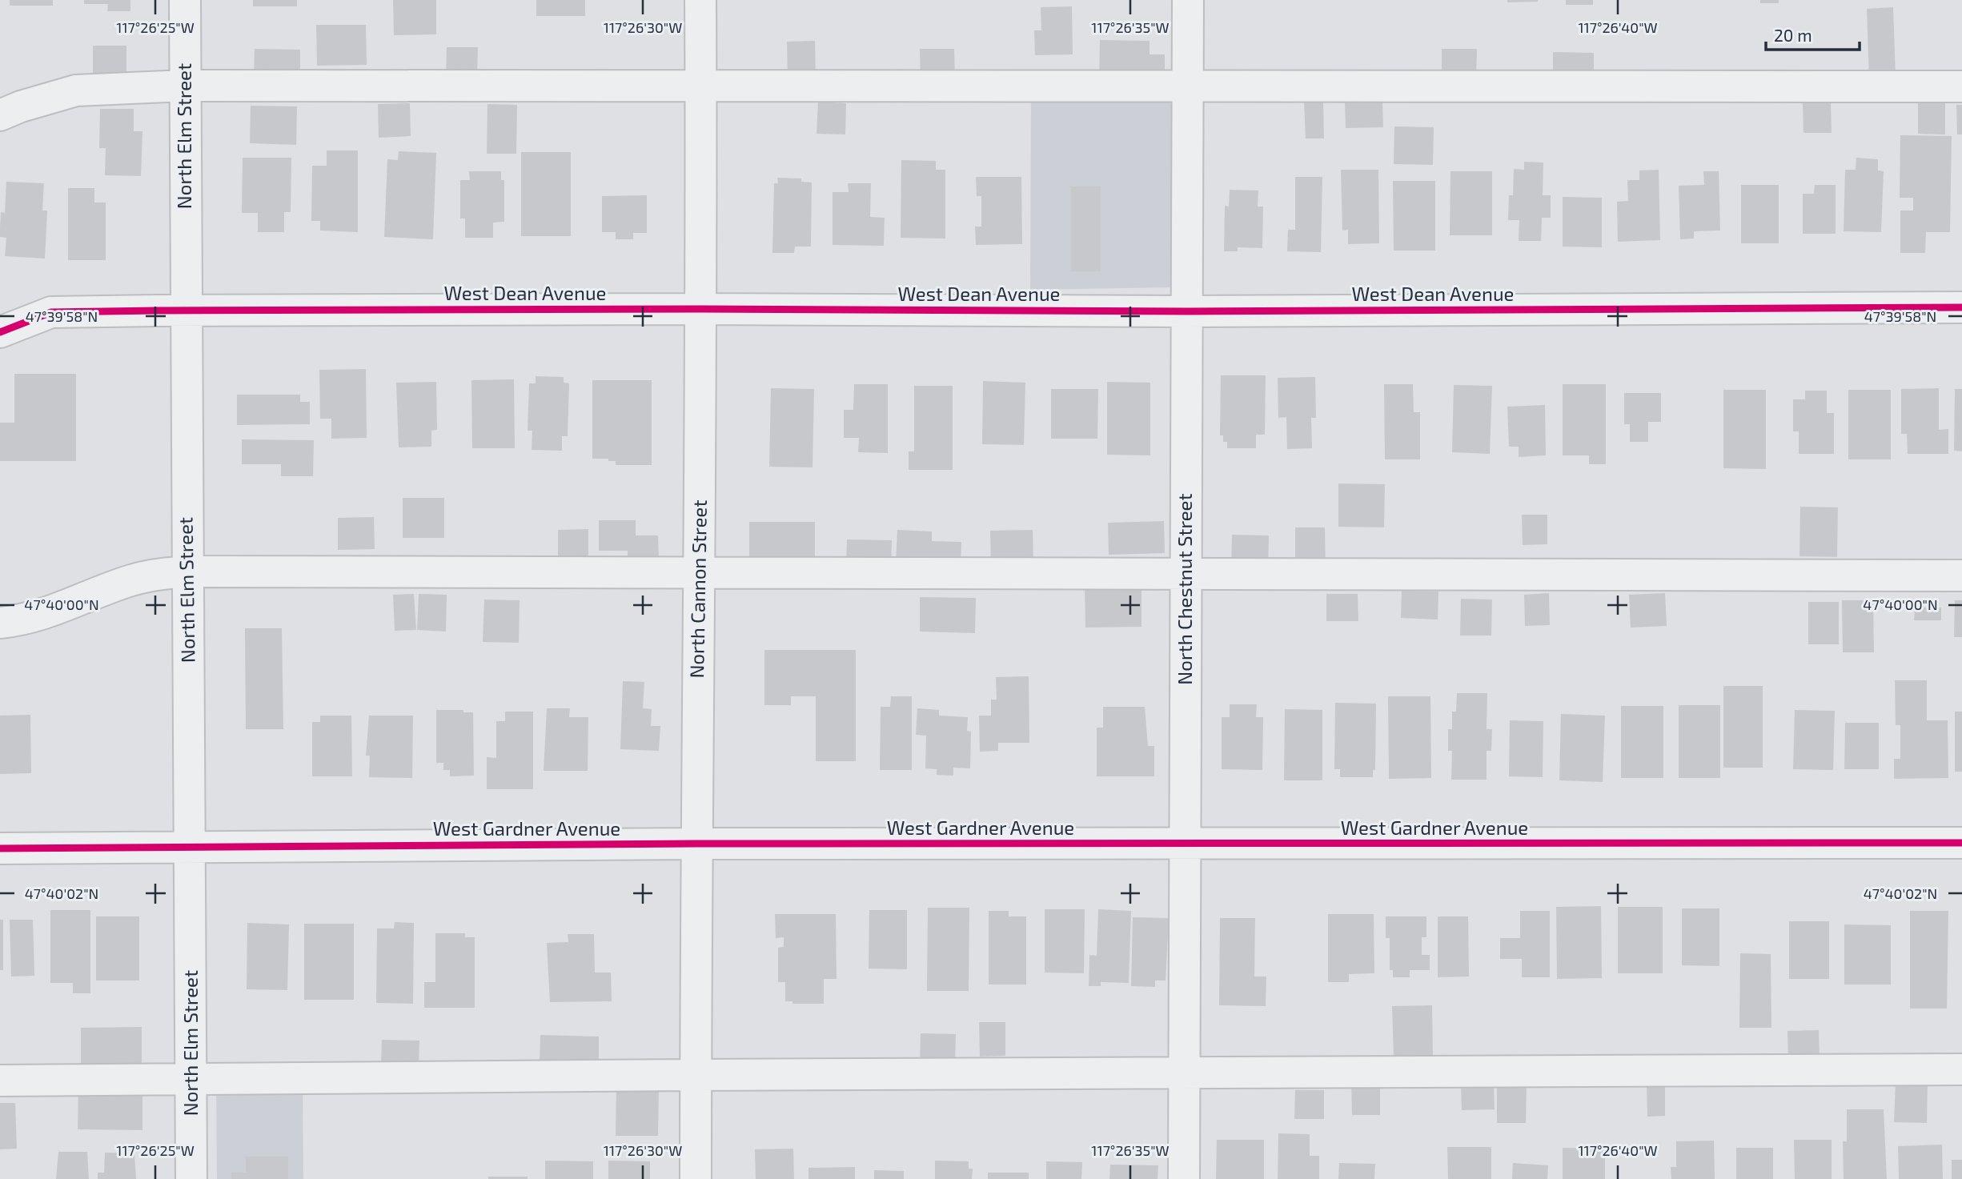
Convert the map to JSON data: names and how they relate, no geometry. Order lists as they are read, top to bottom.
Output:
{
  "streets": {
    "street": [
      "North Elm Street",
      "West Dean Avenue",
      "North Cannon Street",
      "North Chestnut Street",
      "West Gardner Avenue"
    ]
  },
  "crossings": [
    ["North Elm Street", "West Dean Avenue"],
    ["North Elm Street", "West Gardner Avenue"],
    ["West Dean Avenue", "North Cannon Street"],
    ["West Dean Avenue", "North Chestnut Street"],
    ["North Cannon Street", "West Gardner Avenue"],
    ["North Chestnut Street", "West Gardner Avenue"]
  ],
  "scale_bar": "20 m",
  "coordinates": [
    "117°26'25\"W",
    "117°26'30\"W",
    "117°26'35\"W",
    "117°26'40\"W",
    "47°39'58\"N",
    "47°40'00\"N",
    "47°40'02\"N"
  ]
}
